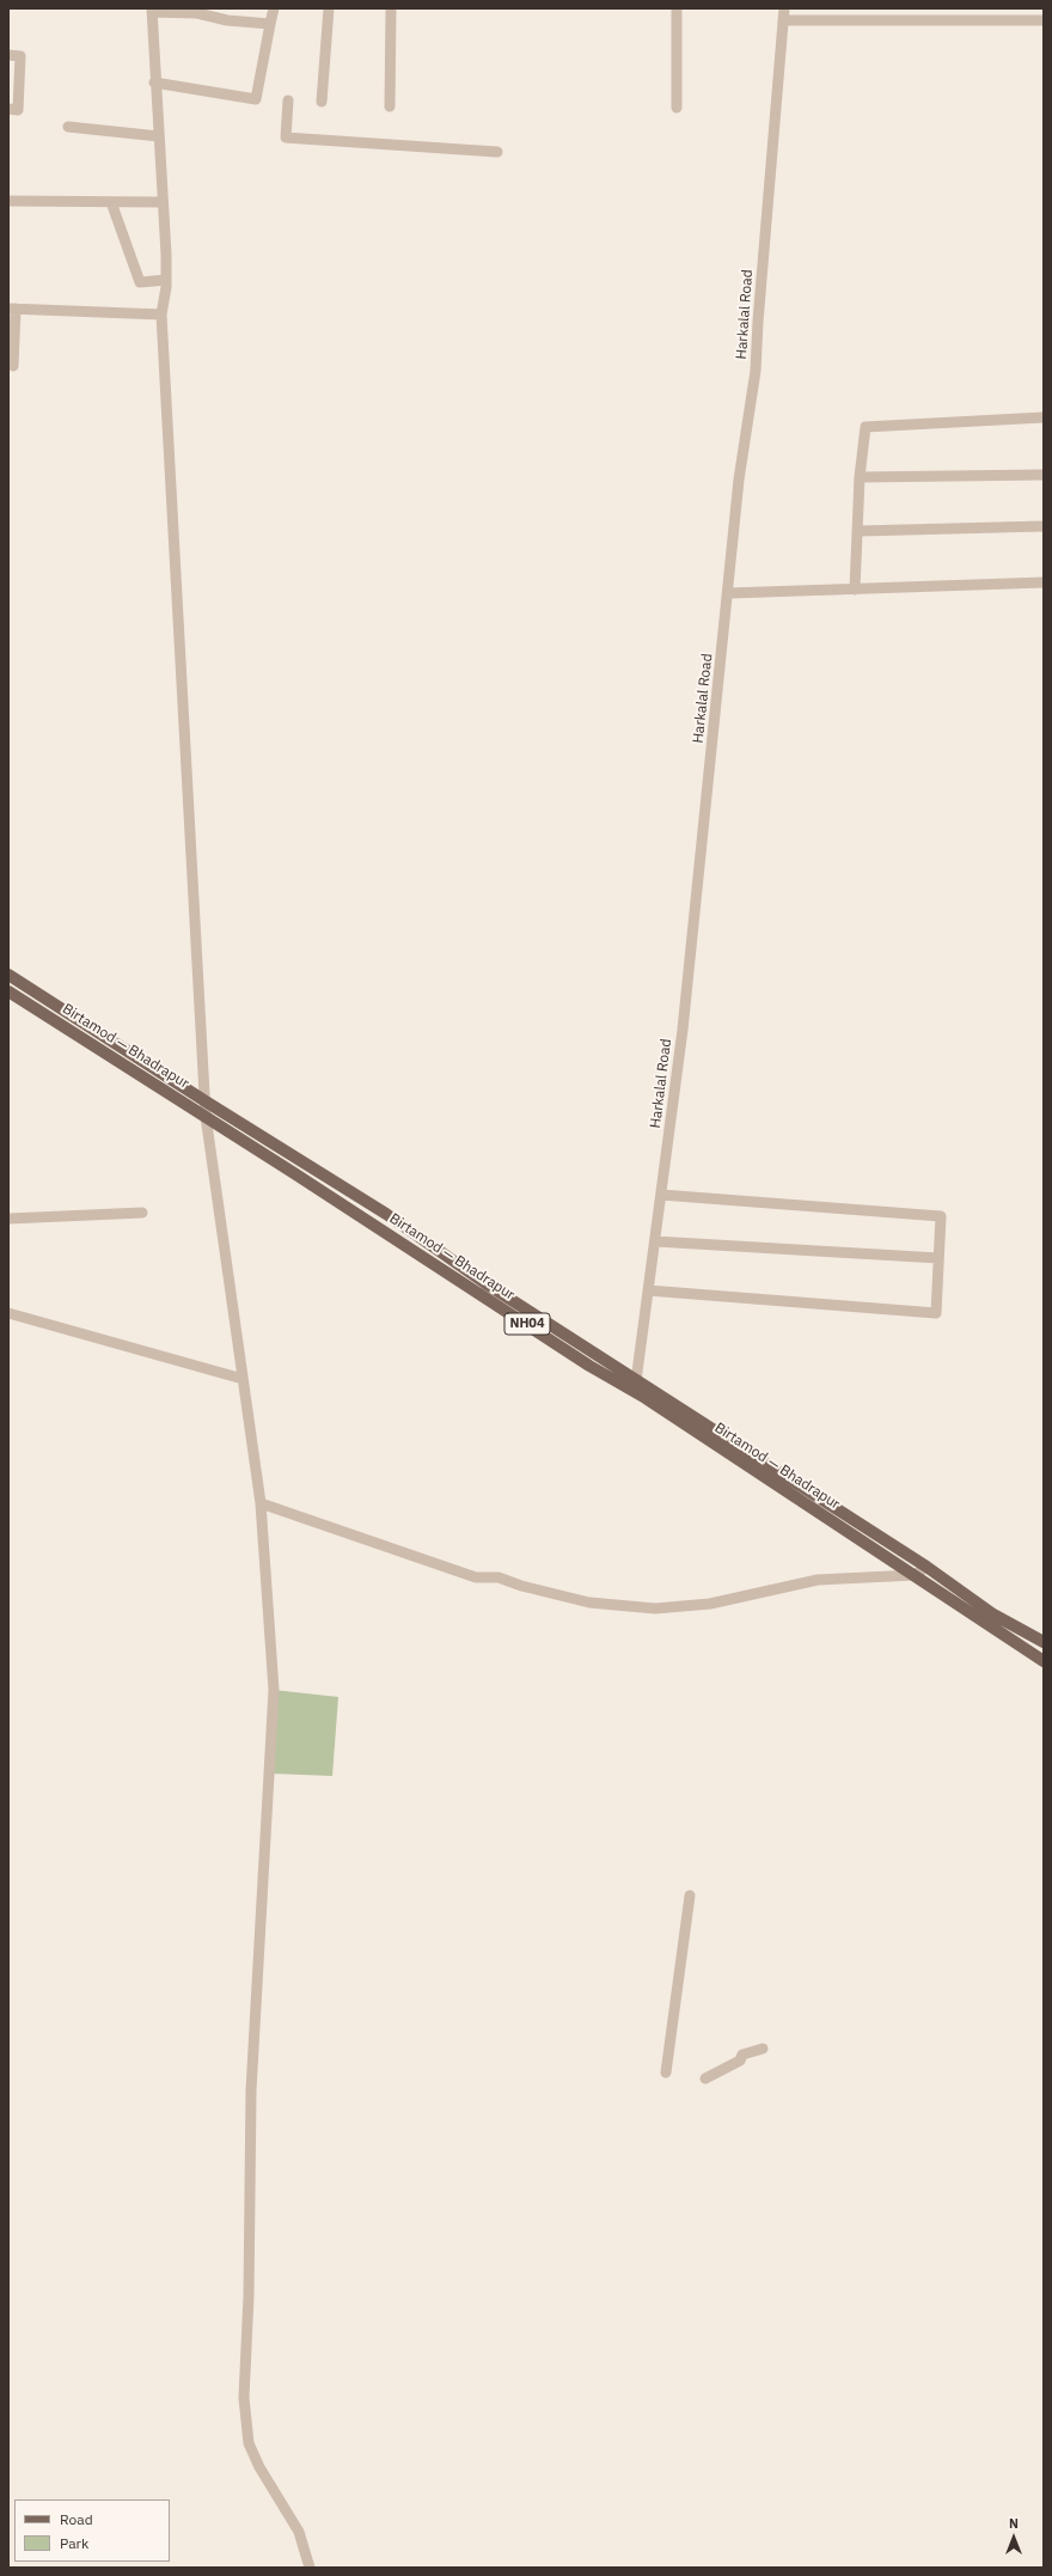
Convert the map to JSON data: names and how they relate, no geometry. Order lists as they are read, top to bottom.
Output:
{
  "streets": {
    "main road": ["Birtamod — Bhadrapur", "NH04"],
    "street": ["Harkalal Road"]
  },
  "crossings": [
    ["Harkalal Road", "Birtamod — Bhadrapur"]
  ],
  "legend": ["Road", "Park"],
  "north": "top"
}
